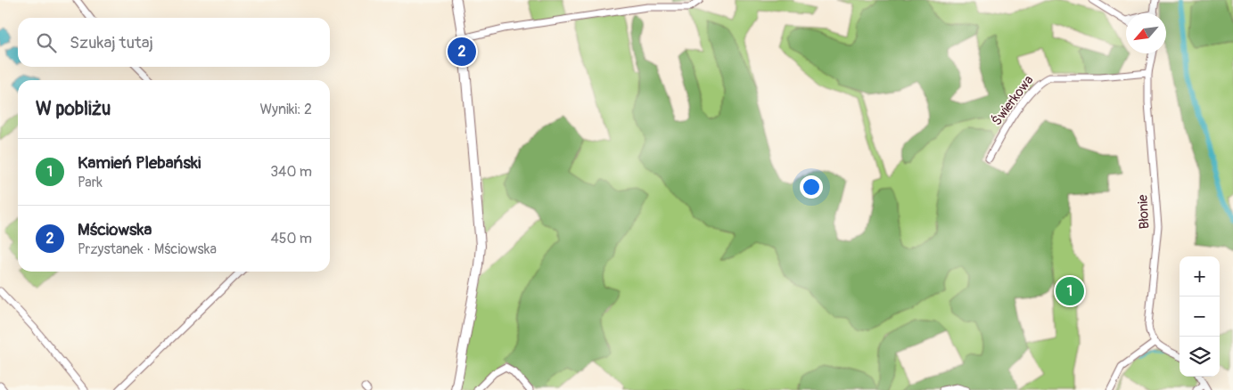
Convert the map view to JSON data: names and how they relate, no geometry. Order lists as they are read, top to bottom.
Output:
{
  "streets": {
    "street": ["Świerkowa", "Błonie"]
  },
  "crossings": [
    ["Świerkowa", "Błonie"]
  ],
  "north": "bottom left",
  "page": {
    "search": "Szukaj tutaj",
    "pins": ["2", "1"],
    "heading": ["W pobliżu", "Wyniki: 2"],
    "list": [
      {
        "mark": "1",
        "name": "Kamień Plebański",
        "note": "Park",
        "value": "340 m"
      },
      {
        "mark": "2",
        "name": "Mściowska",
        "note": "Przystanek · Mściowska",
        "value": "450 m"
      }
    ],
    "map_buttons": ["+", "−"]
  }
}
